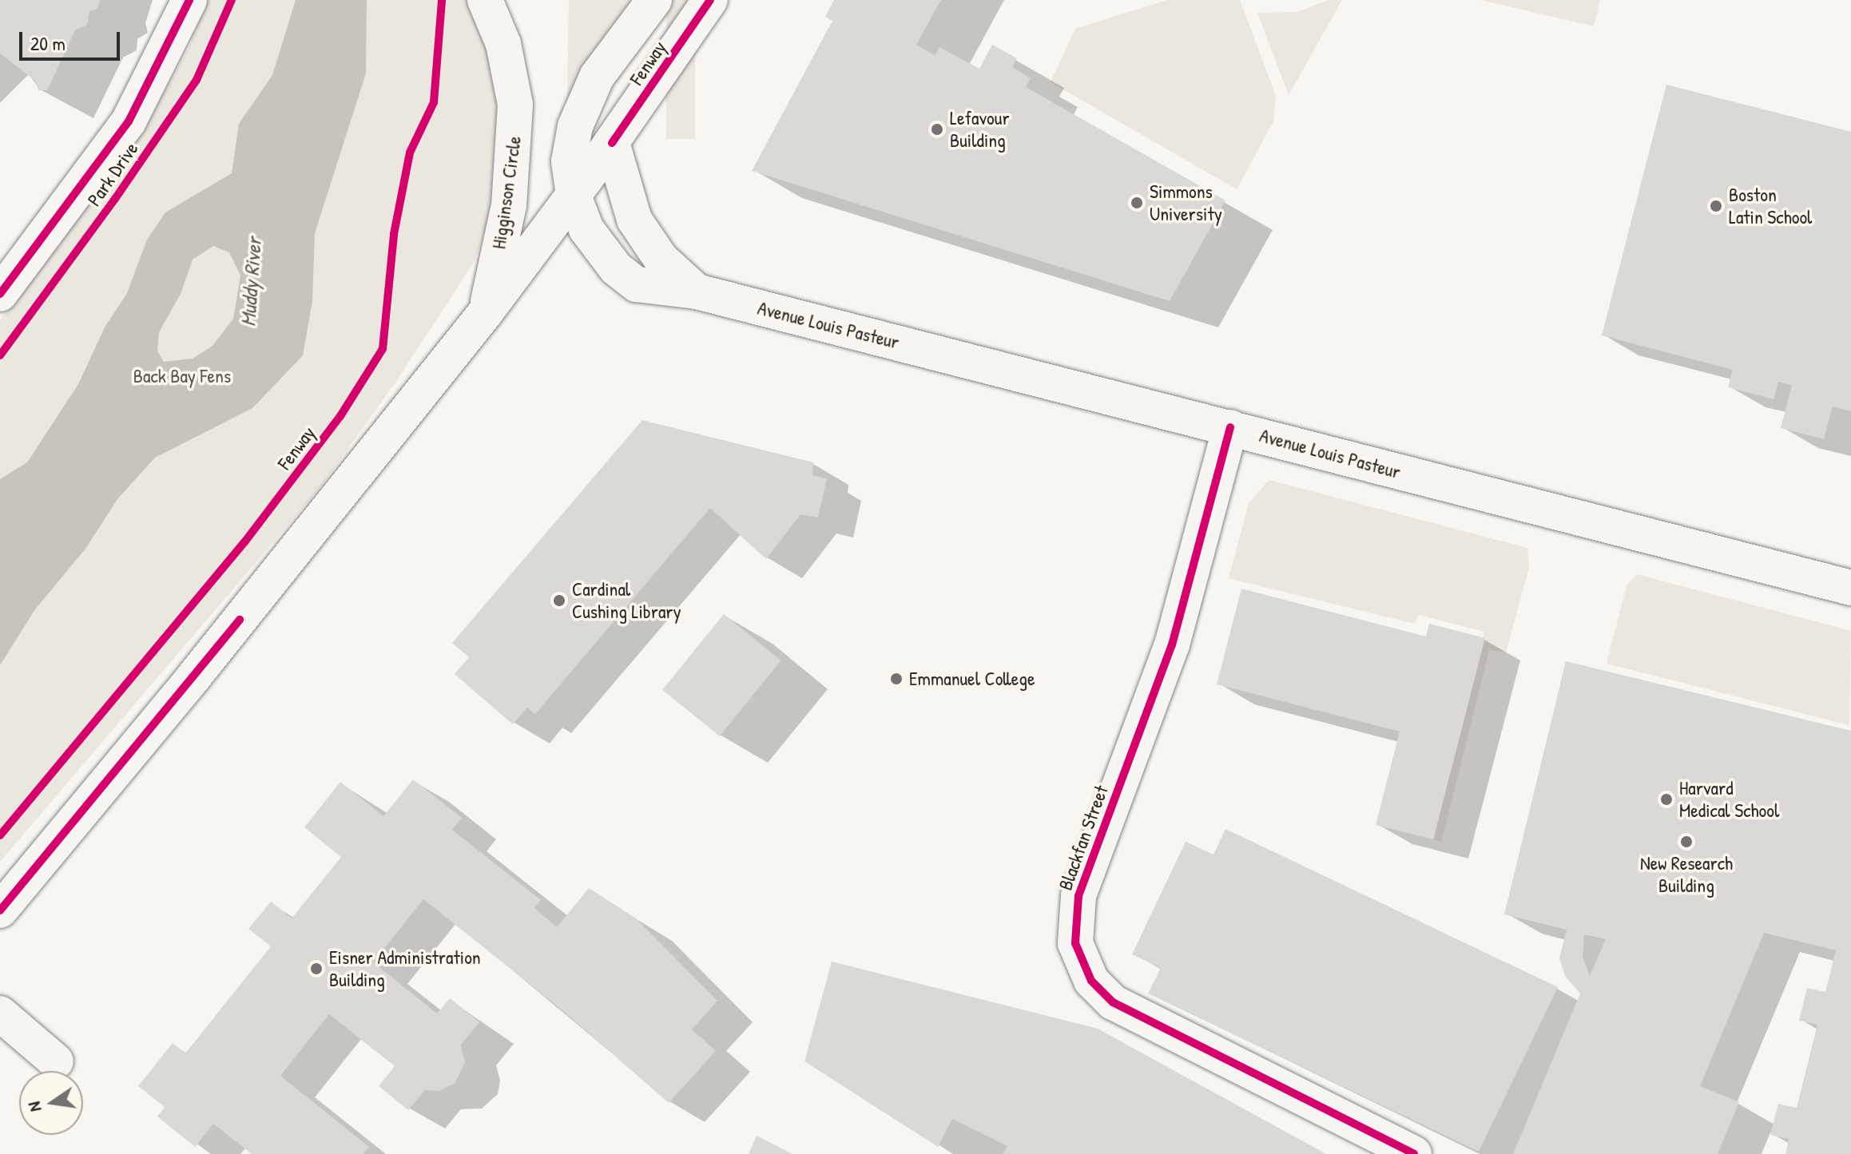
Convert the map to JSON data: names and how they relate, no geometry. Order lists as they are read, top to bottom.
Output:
{
  "streets": {
    "main road": [
      "Fenway",
      "Park Drive",
      "Higginson Circle",
      "Avenue Louis Pasteur",
      "Blackfan Street"
    ]
  },
  "crossings": [
    ["Fenway", "Higginson Circle"],
    ["Fenway", "Avenue Louis Pasteur"],
    ["Avenue Louis Pasteur", "Blackfan Street"]
  ],
  "water": ["Muddy River"],
  "parks": ["Back Bay Fens"],
  "places": [
    "Lefavour Building",
    "Simmons University",
    "Boston Latin School",
    "Cardinal Cushing Library",
    "Emmanuel College",
    "Harvard Medical School",
    "New Research Building",
    "Eisner Administration Building"
  ],
  "scale_bar": "20 m",
  "north": "left"
}
